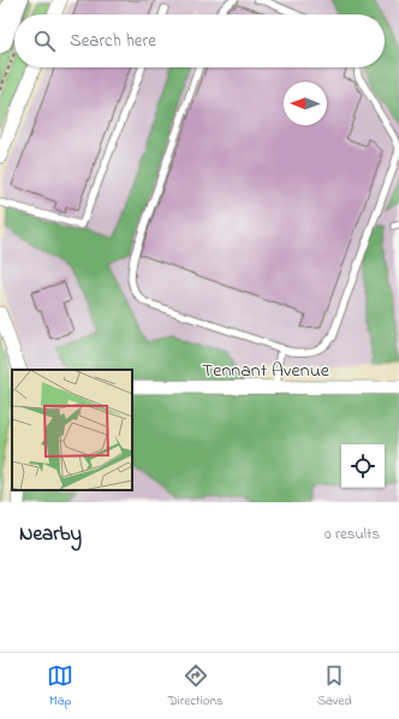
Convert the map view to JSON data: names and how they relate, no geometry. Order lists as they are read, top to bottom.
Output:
{
  "streets": {
    "street": ["Tennant Avenue"]
  },
  "north": "left",
  "page": {
    "search": "Search here",
    "heading": ["Nearby", "0 results"],
    "nav": ["Map", "Directions", "Saved"]
  }
}
